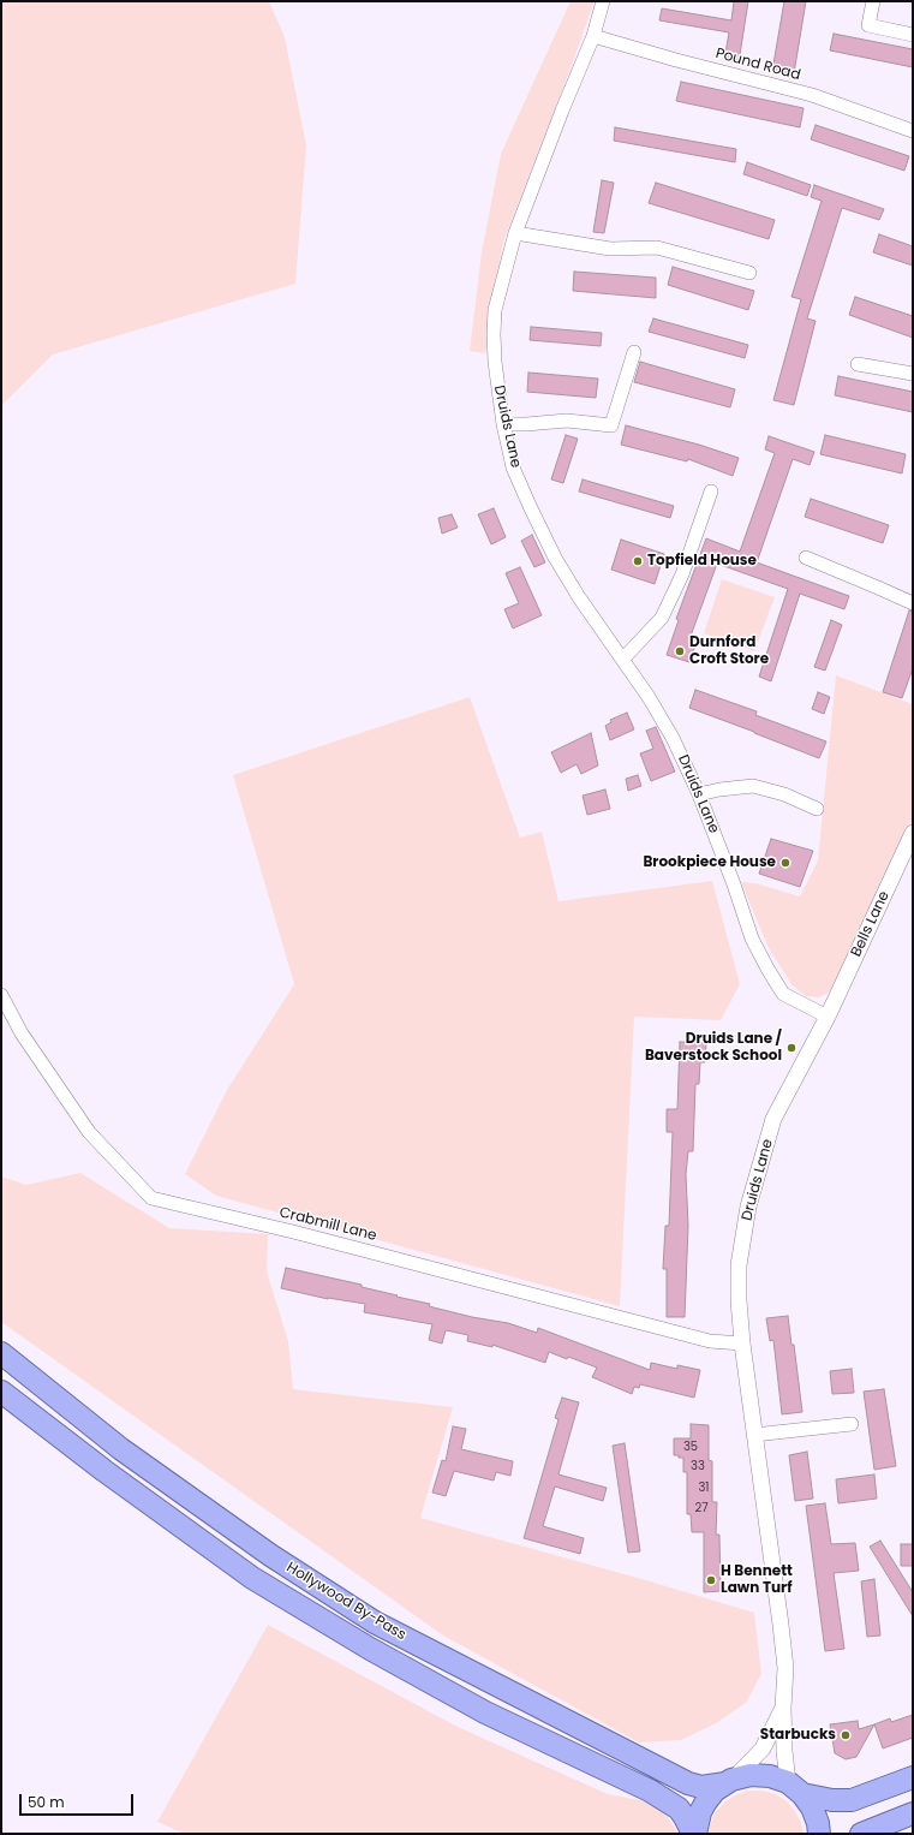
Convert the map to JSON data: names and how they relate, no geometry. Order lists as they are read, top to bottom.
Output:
{
  "streets": {
    "highway": ["Hollywood By-Pass"],
    "street": [
      "Pound Road",
      "Druids Lane",
      "Bells Lane",
      "Crabmill Lane"
    ]
  },
  "crossings": [
    ["Pound Road", "Druids Lane"],
    ["Druids Lane", "Bells Lane"],
    ["Druids Lane", "Crabmill Lane"],
    ["Druids Lane", "Hollywood By-Pass"]
  ],
  "places": [
    "Topfield House",
    "Durnford Croft Store",
    "Brookpiece House",
    "Druids Lane / Baverstock School",
    "H Bennett Lawn Turf",
    "Starbucks"
  ],
  "house_numbers": [
    "35",
    "33",
    "31",
    "27"
  ],
  "scale_bar": "50 m"
}
